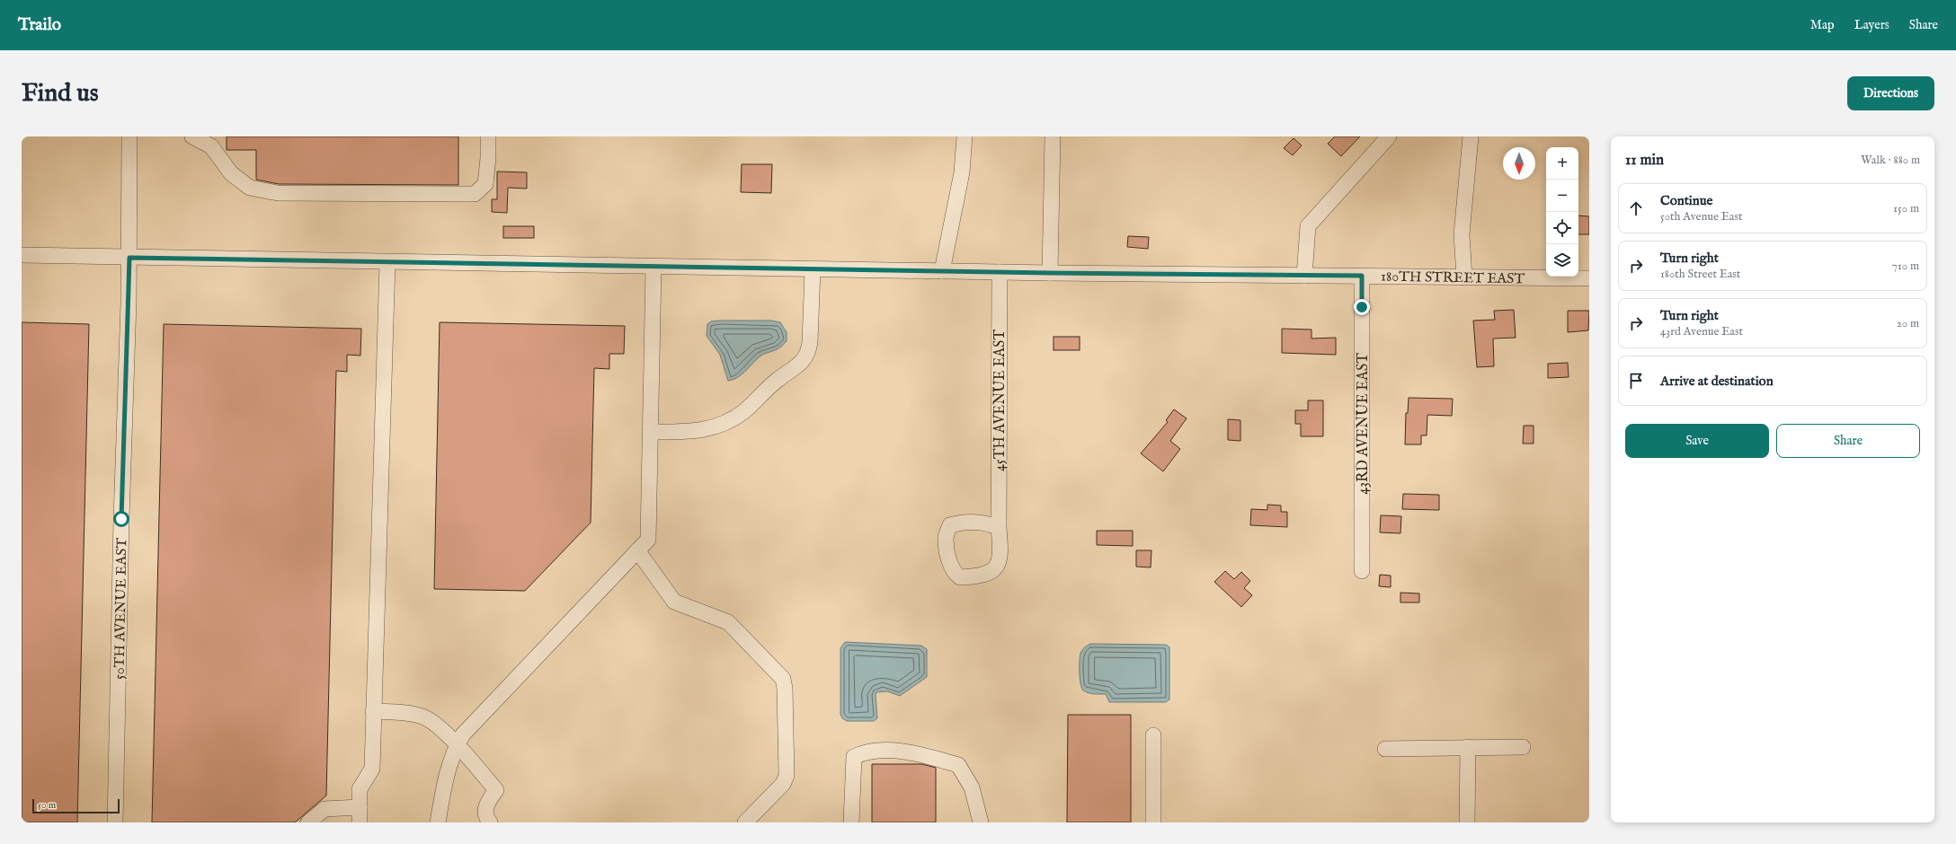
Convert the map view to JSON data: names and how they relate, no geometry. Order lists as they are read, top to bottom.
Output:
{
  "streets": {
    "street": [
      "180TH STREET EAST",
      "45TH AVENUE EAST",
      "43RD AVENUE EAST",
      "50TH AVENUE EAST"
    ]
  },
  "crossings": [
    ["180TH STREET EAST", "45TH AVENUE EAST"],
    ["180TH STREET EAST", "43RD AVENUE EAST"],
    ["180TH STREET EAST", "50TH AVENUE EAST"]
  ],
  "scale_bar": "50 m",
  "north": "bottom",
  "page": {
    "header": "Trailo",
    "nav": ["Map", "Layers", "Share"],
    "buttons": [
      "Directions",
      ["Save", "Share"]
    ],
    "title": "Find us",
    "heading": ["11 min", "Walk · 880 m"],
    "map_buttons": ["+", "−"],
    "list": [
      ["Continue", "50th Avenue East", "150 m"],
      ["Turn right", "180th Street East", "710 m"],
      ["Turn right", "43rd Avenue East", "20 m"],
      "Arrive at destination"
    ],
    "scale": "50 m"
  }
}
